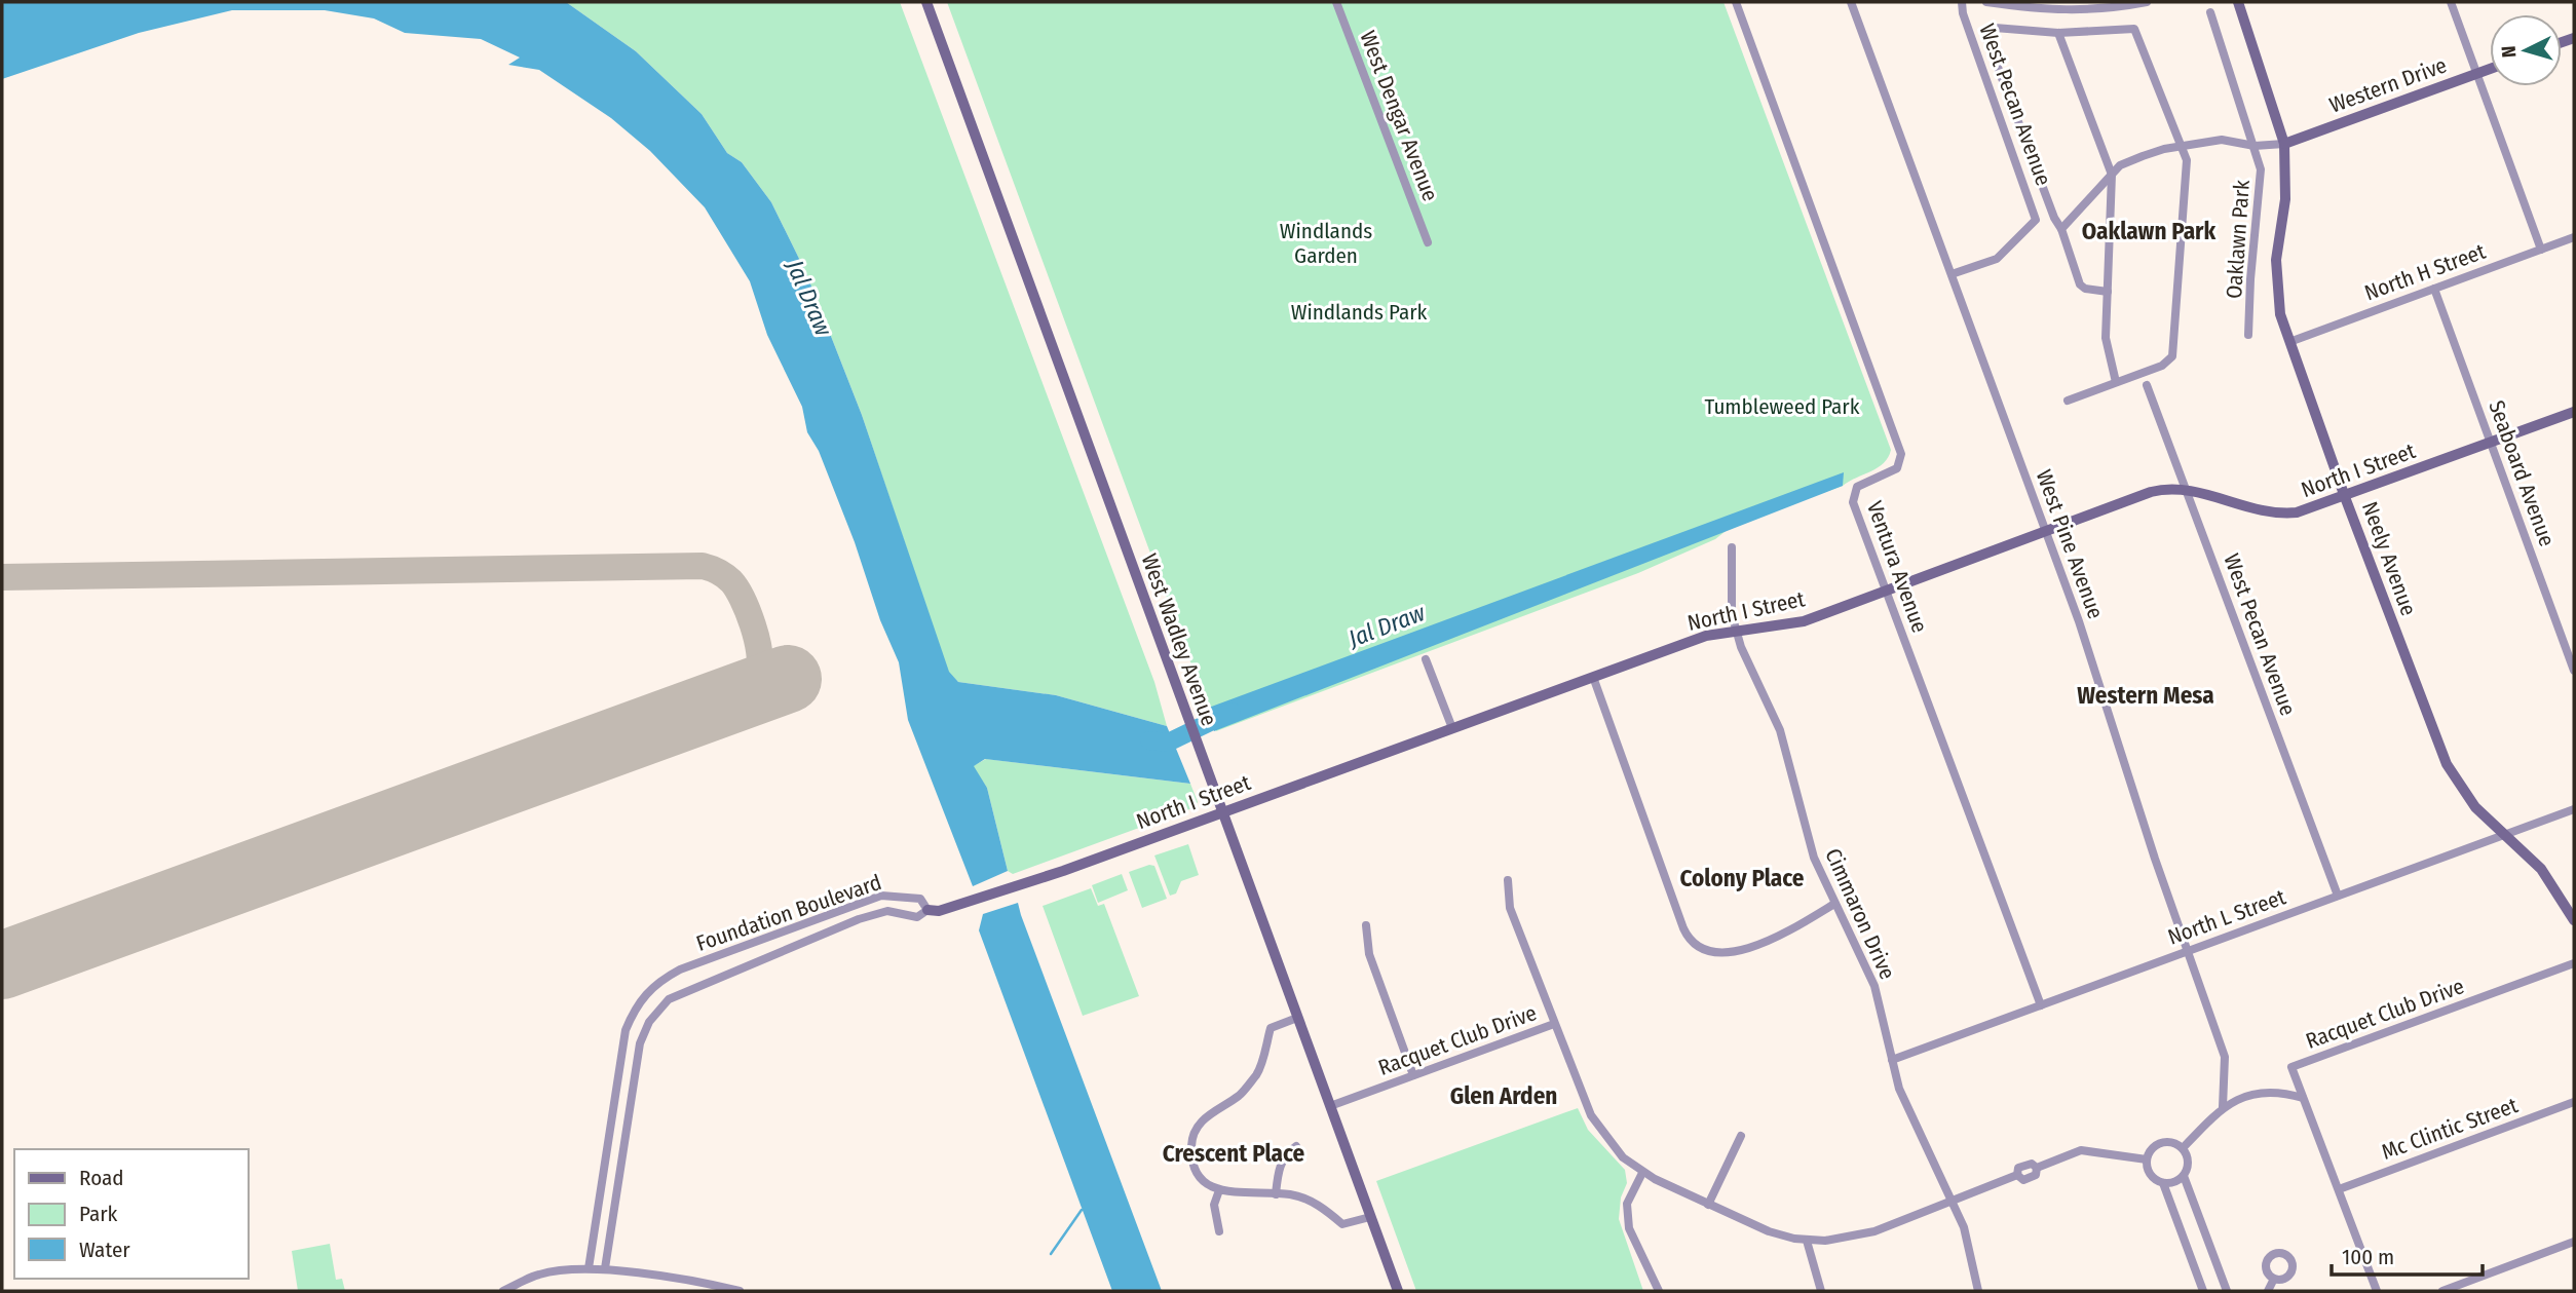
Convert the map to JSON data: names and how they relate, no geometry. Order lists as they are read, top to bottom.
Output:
{
  "streets": {
    "street": [
      "Western Drive",
      "West Pecan Avenue",
      "West Dengar Avenue",
      "Oaklawn Park",
      "North H Street",
      "North I Street",
      "Seaboard Avenue",
      "West Pine Avenue",
      "Neely Avenue",
      "Ventura Avenue",
      "West Wadley Avenue",
      "Foundation Boulevard",
      "Cimmaron Drive",
      "North L Street",
      "Racquet Club Drive",
      "Mc Clintic Street"
    ]
  },
  "crossings": [
    ["Western Drive", "Neely Avenue"],
    ["West Pecan Avenue", "North I Street"],
    ["West Pecan Avenue", "West Pine Avenue"],
    ["West Pecan Avenue", "North L Street"],
    ["North H Street", "Seaboard Avenue"],
    ["North H Street", "Neely Avenue"],
    ["North I Street", "Seaboard Avenue"],
    ["North I Street", "West Pine Avenue"],
    ["North I Street", "Neely Avenue"],
    ["North I Street", "Ventura Avenue"],
    ["North I Street", "West Wadley Avenue"],
    ["North I Street", "Foundation Boulevard"],
    ["North I Street", "Cimmaron Drive"],
    ["West Pine Avenue", "North L Street"],
    ["Neely Avenue", "North L Street"],
    ["Ventura Avenue", "North L Street"],
    ["West Wadley Avenue", "Racquet Club Drive"],
    ["Cimmaron Drive", "North L Street"],
    ["Cimmaron Drive", "Racquet Club Drive"]
  ],
  "districts": [
    "Oaklawn Park",
    "Western Mesa",
    "Colony Place",
    "Glen Arden",
    "Crescent Place"
  ],
  "water": ["Jal Draw"],
  "parks": ["Windlands Garden", "Windlands Park", "Tumbleweed Park"],
  "legend": ["Road", "Park", "Water"],
  "scale_bar": "100 m",
  "north": "left"
}
